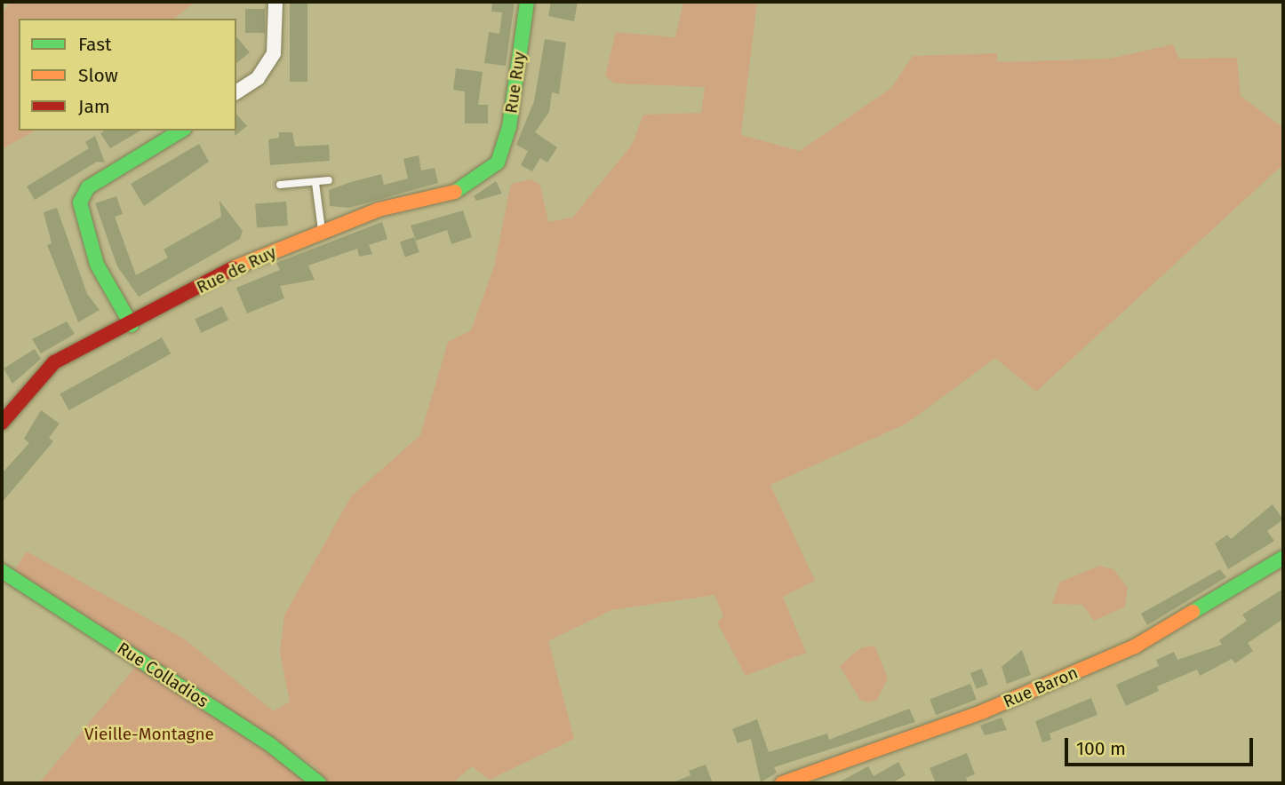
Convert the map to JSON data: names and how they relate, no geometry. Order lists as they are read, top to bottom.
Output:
{
  "streets": {
    "street": [
      "Rue Ruy",
      "Rue de Ruy",
      "Rue Colladios",
      "Rue Baron"
    ]
  },
  "crossings": [
    ["Rue Ruy", "Rue de Ruy"]
  ],
  "parks": ["Vieille-Montagne"],
  "legend": ["Fast", "Slow", "Jam"],
  "scale_bar": "100 m"
}
